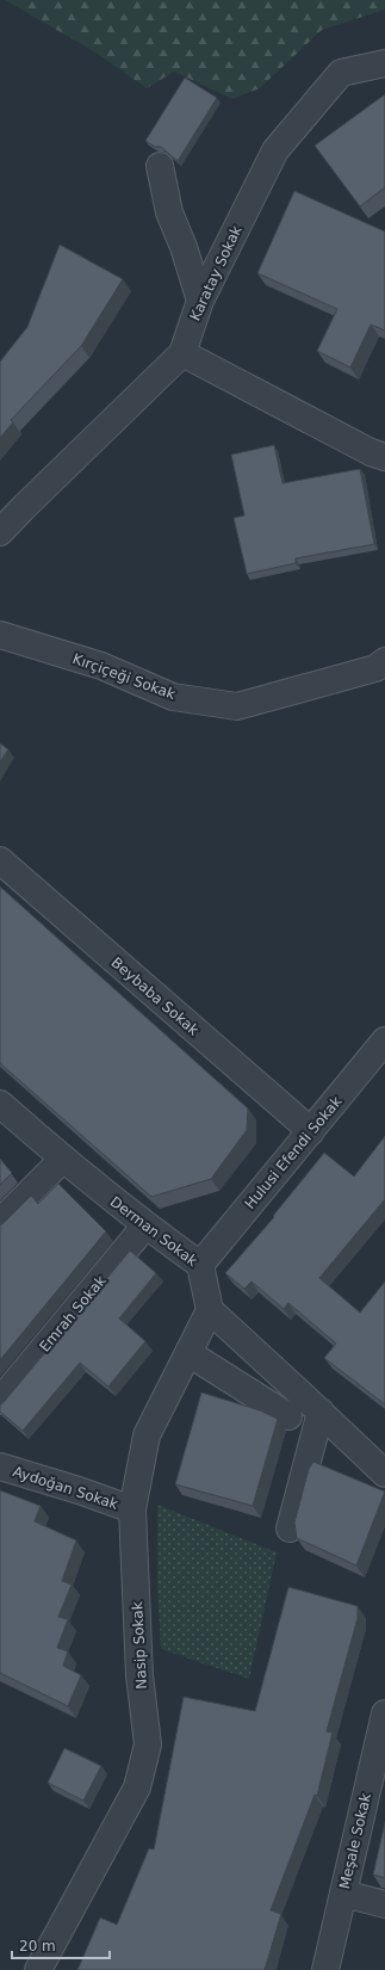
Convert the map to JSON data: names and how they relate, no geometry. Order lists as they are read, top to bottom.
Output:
{
  "streets": {
    "street": [
      "Karatay Sokak",
      "Kırçiçeği Sokak",
      "Beybaba Sokak",
      "Hulusi Efendi Sokak",
      "Derman Sokak",
      "Emrah Sokak",
      "Aydoğan Sokak",
      "Nasip Sokak",
      "Meşale Sokak"
    ]
  },
  "crossings": [
    ["Beybaba Sokak", "Hulusi Efendi Sokak"],
    ["Hulusi Efendi Sokak", "Derman Sokak"],
    ["Derman Sokak", "Emrah Sokak"],
    ["Derman Sokak", "Nasip Sokak"],
    ["Aydoğan Sokak", "Nasip Sokak"]
  ],
  "scale_bar": "20 m"
}
